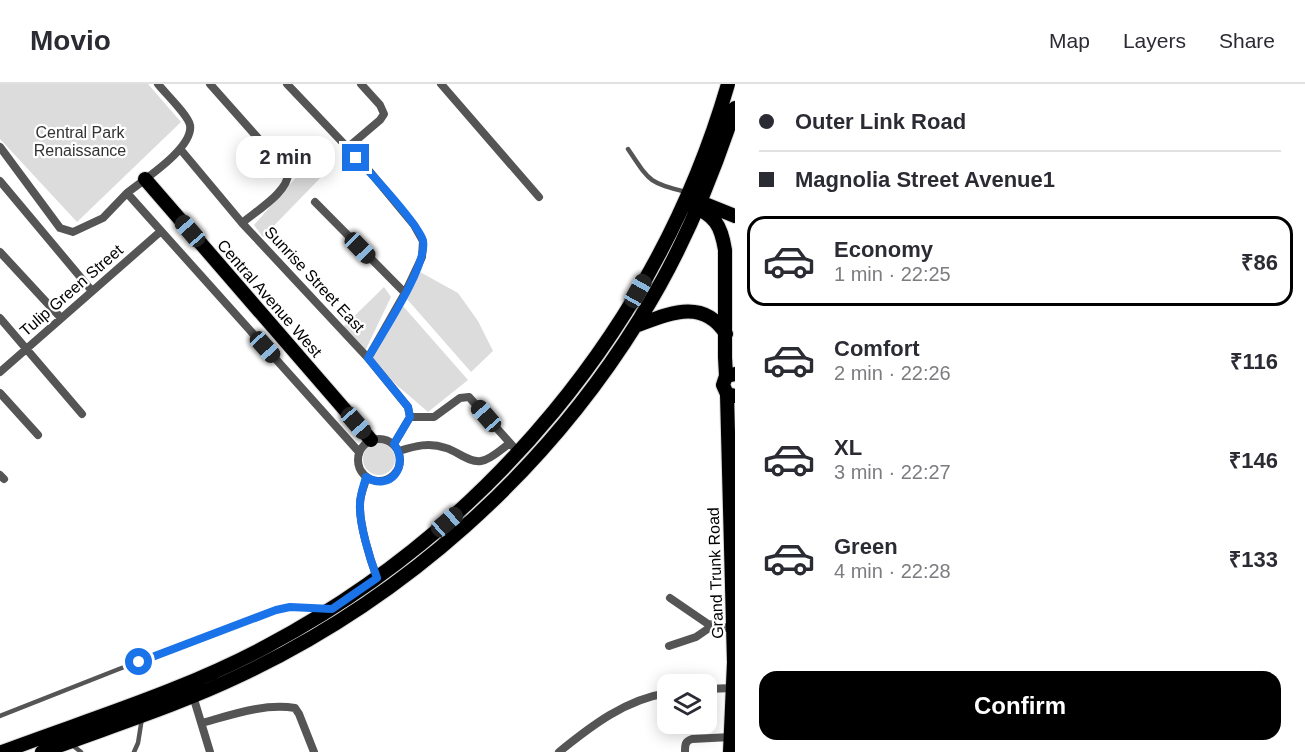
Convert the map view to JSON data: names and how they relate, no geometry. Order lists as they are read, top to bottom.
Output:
{
  "streets": {
    "main road": ["Central Avenue West", "Grand Trunk Road"],
    "street": ["Sunrise Street East", "Tulip Green Street"]
  },
  "parks": ["Central Park Renaissance"],
  "page": {
    "header": "Movio",
    "nav": ["Map", "Layers", "Share"],
    "banner": ["Outer Link Road", "Magnolia Street Avenue1"],
    "bubble": "2 min",
    "list": [
      {
        "name": "Economy",
        "note": "1 min · 22:25",
        "value": "₹86"
      },
      {
        "name": "Comfort",
        "note": "2 min · 22:26",
        "value": "₹116"
      },
      {
        "name": "XL",
        "note": "3 min · 22:27",
        "value": "₹146"
      },
      {
        "name": "Green",
        "note": "4 min · 22:28",
        "value": "₹133"
      }
    ],
    "buttons": "Confirm"
  }
}
